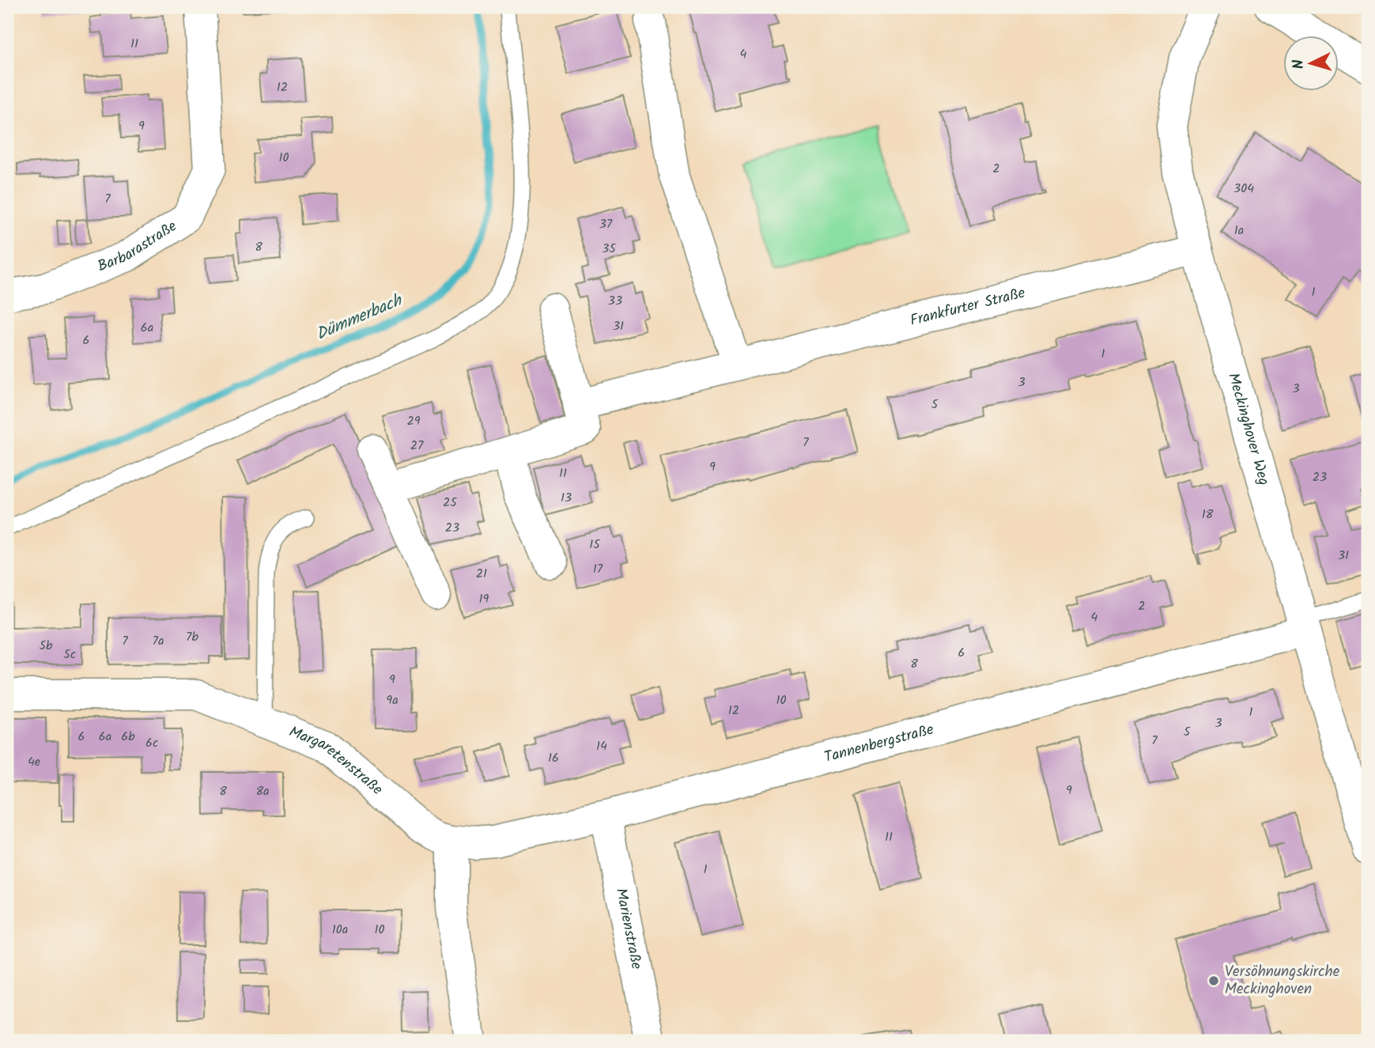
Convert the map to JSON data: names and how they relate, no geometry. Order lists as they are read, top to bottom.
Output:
{
  "streets": {
    "street": [
      "Barbarastraße",
      "Frankfurter Straße",
      "Meckinghover Weg",
      "Tannenbergstraße",
      "Margaretenstraße",
      "Marienstraße"
    ]
  },
  "crossings": [
    ["Frankfurter Straße", "Meckinghover Weg"],
    ["Meckinghover Weg", "Tannenbergstraße"],
    ["Tannenbergstraße", "Margaretenstraße"],
    ["Tannenbergstraße", "Marienstraße"]
  ],
  "water": ["Dümmerbach"],
  "places": ["Versöhnungskirche Meckinghoven"],
  "house_numbers": [
    "11",
    "4",
    "12",
    "9",
    "10",
    "2",
    "304",
    "7",
    "37",
    "1a",
    "8",
    "35",
    "1",
    "33",
    "31",
    "6a",
    "6",
    "1",
    "3",
    "3",
    "5",
    "29",
    "7",
    "27",
    "9",
    "11",
    "23",
    "13",
    "25",
    "18",
    "23",
    "15",
    "31",
    "17",
    "21",
    "19",
    "2",
    "4",
    "7b",
    "7",
    "7a",
    "5b",
    "6",
    "5c",
    "8",
    "9",
    "9a",
    "10",
    "12",
    "1",
    "3",
    "5",
    "6",
    "6a",
    "6b",
    "7",
    "6c",
    "14",
    "16",
    "4e",
    "9",
    "8",
    "8a",
    "11",
    "1",
    "10a",
    "10"
  ],
  "north": "left"
}
